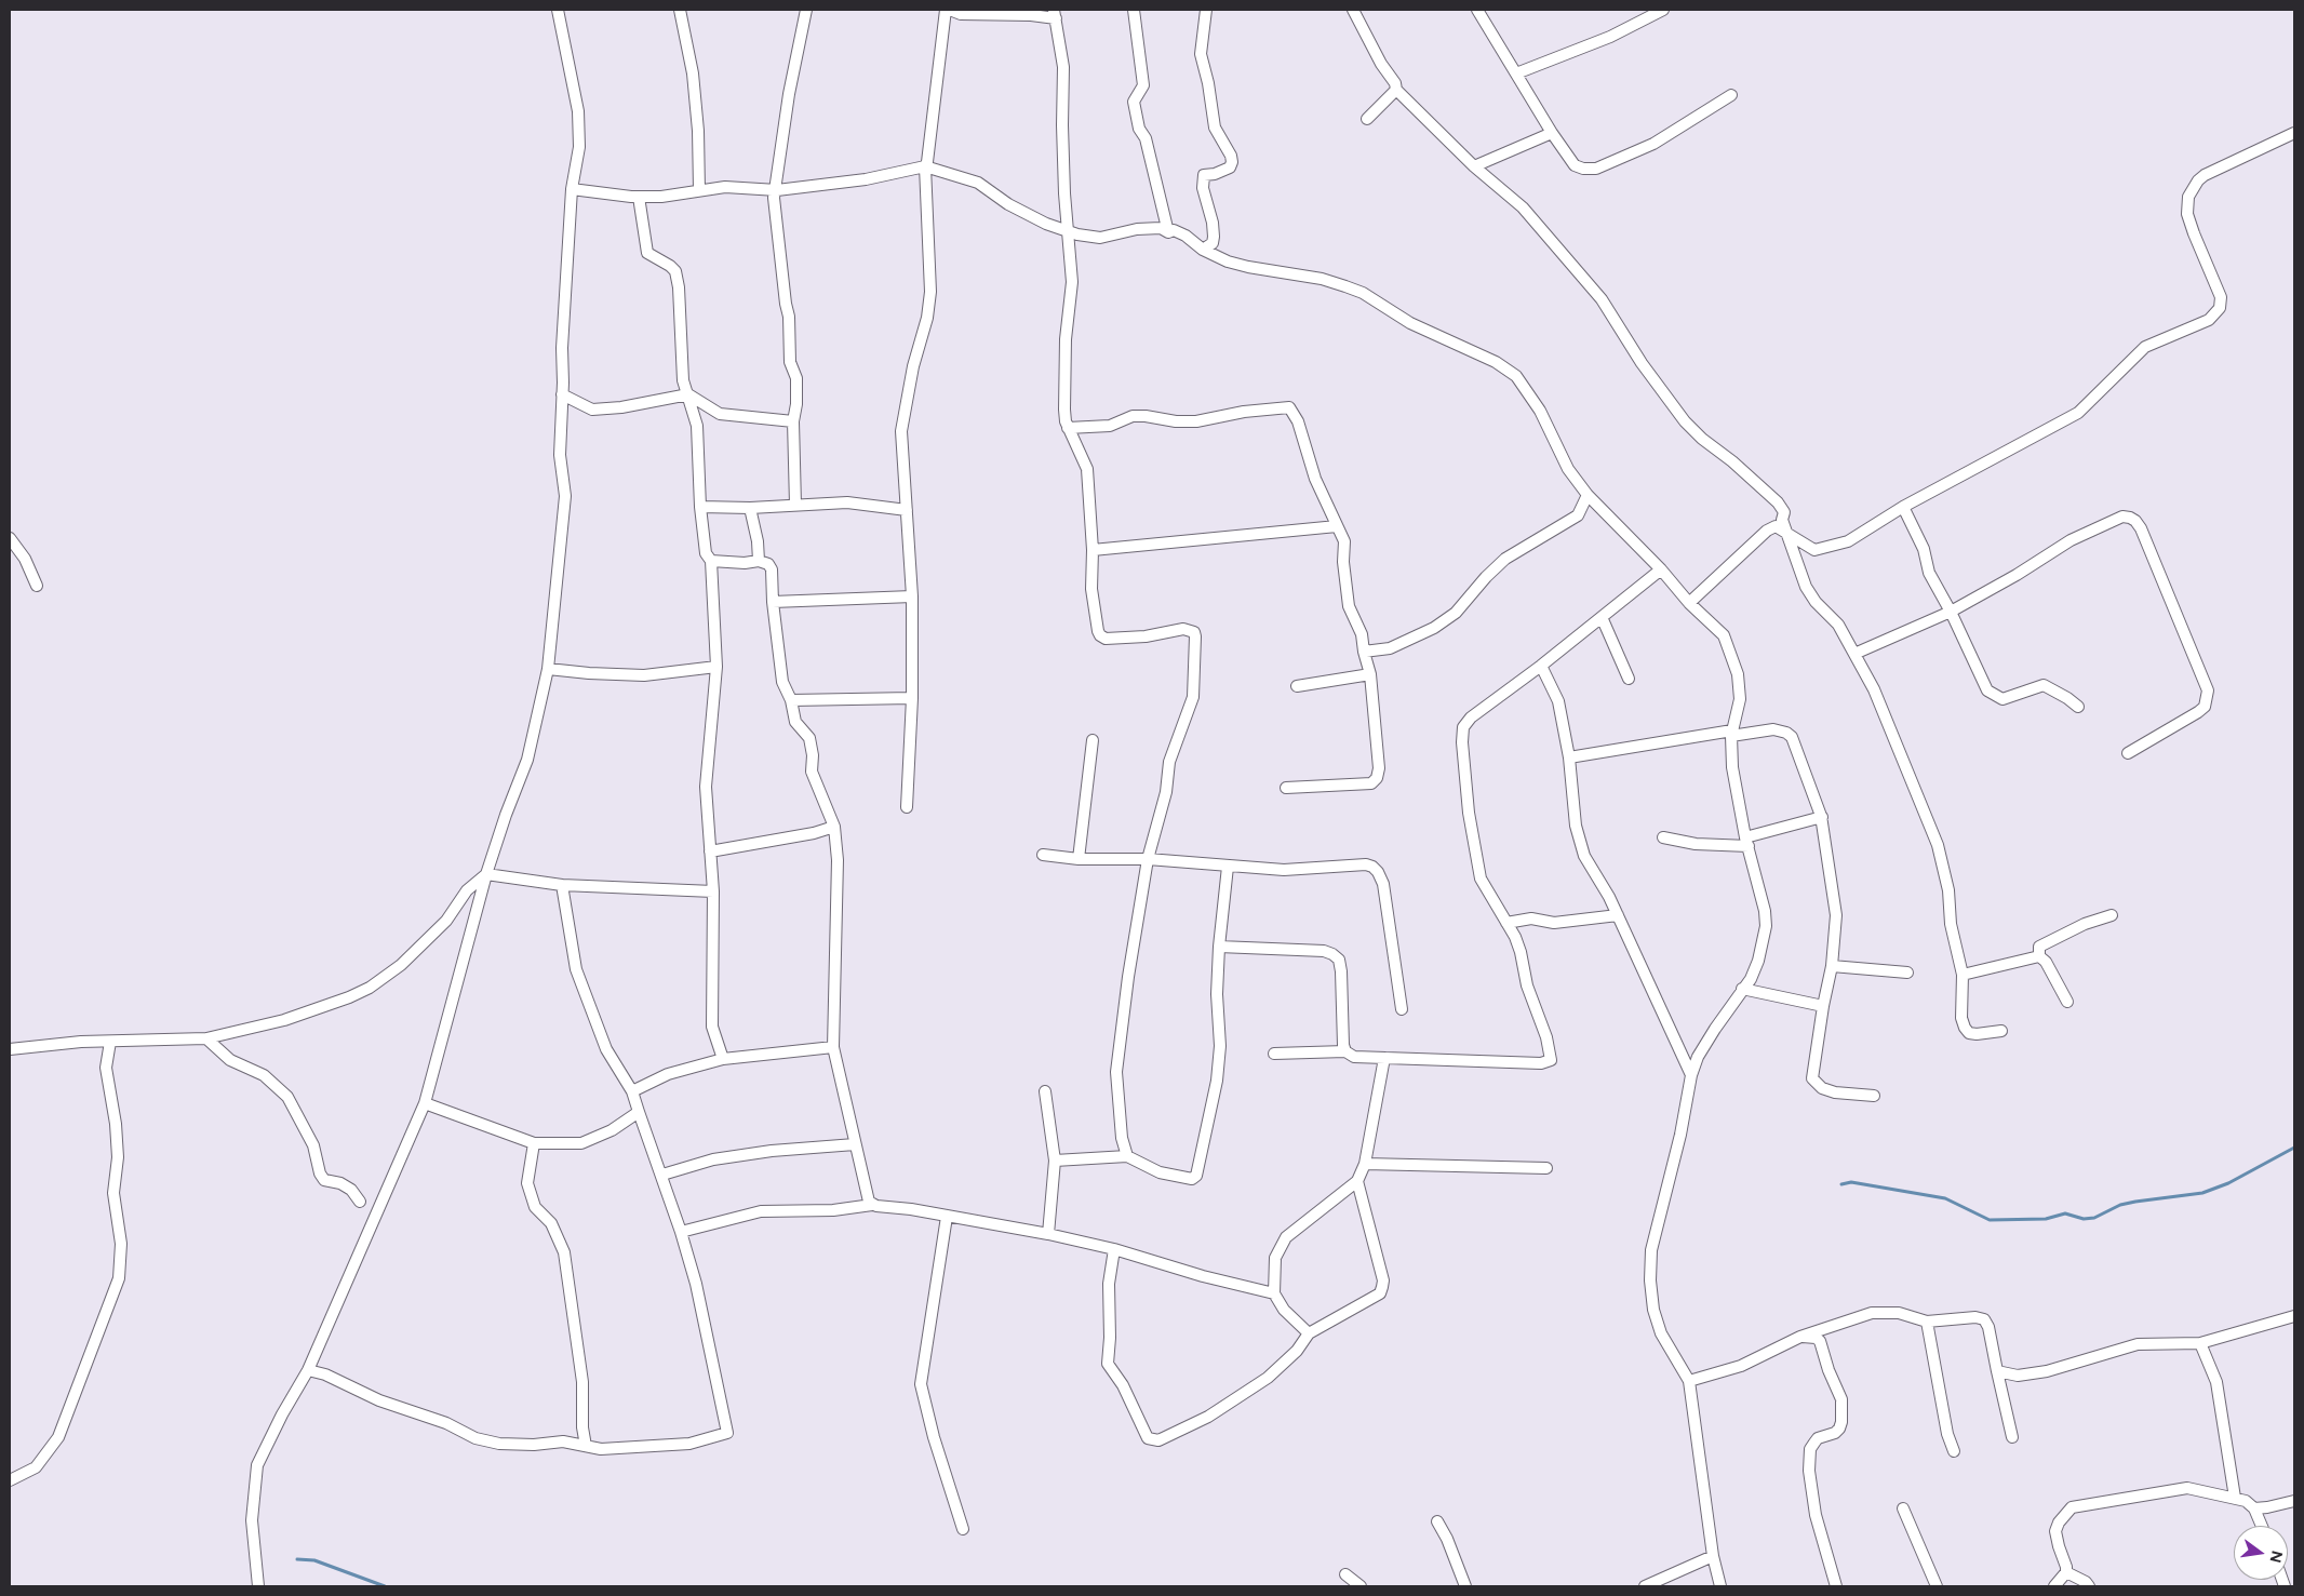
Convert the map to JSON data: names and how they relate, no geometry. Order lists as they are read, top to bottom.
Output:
{
  "north": "right"
}
